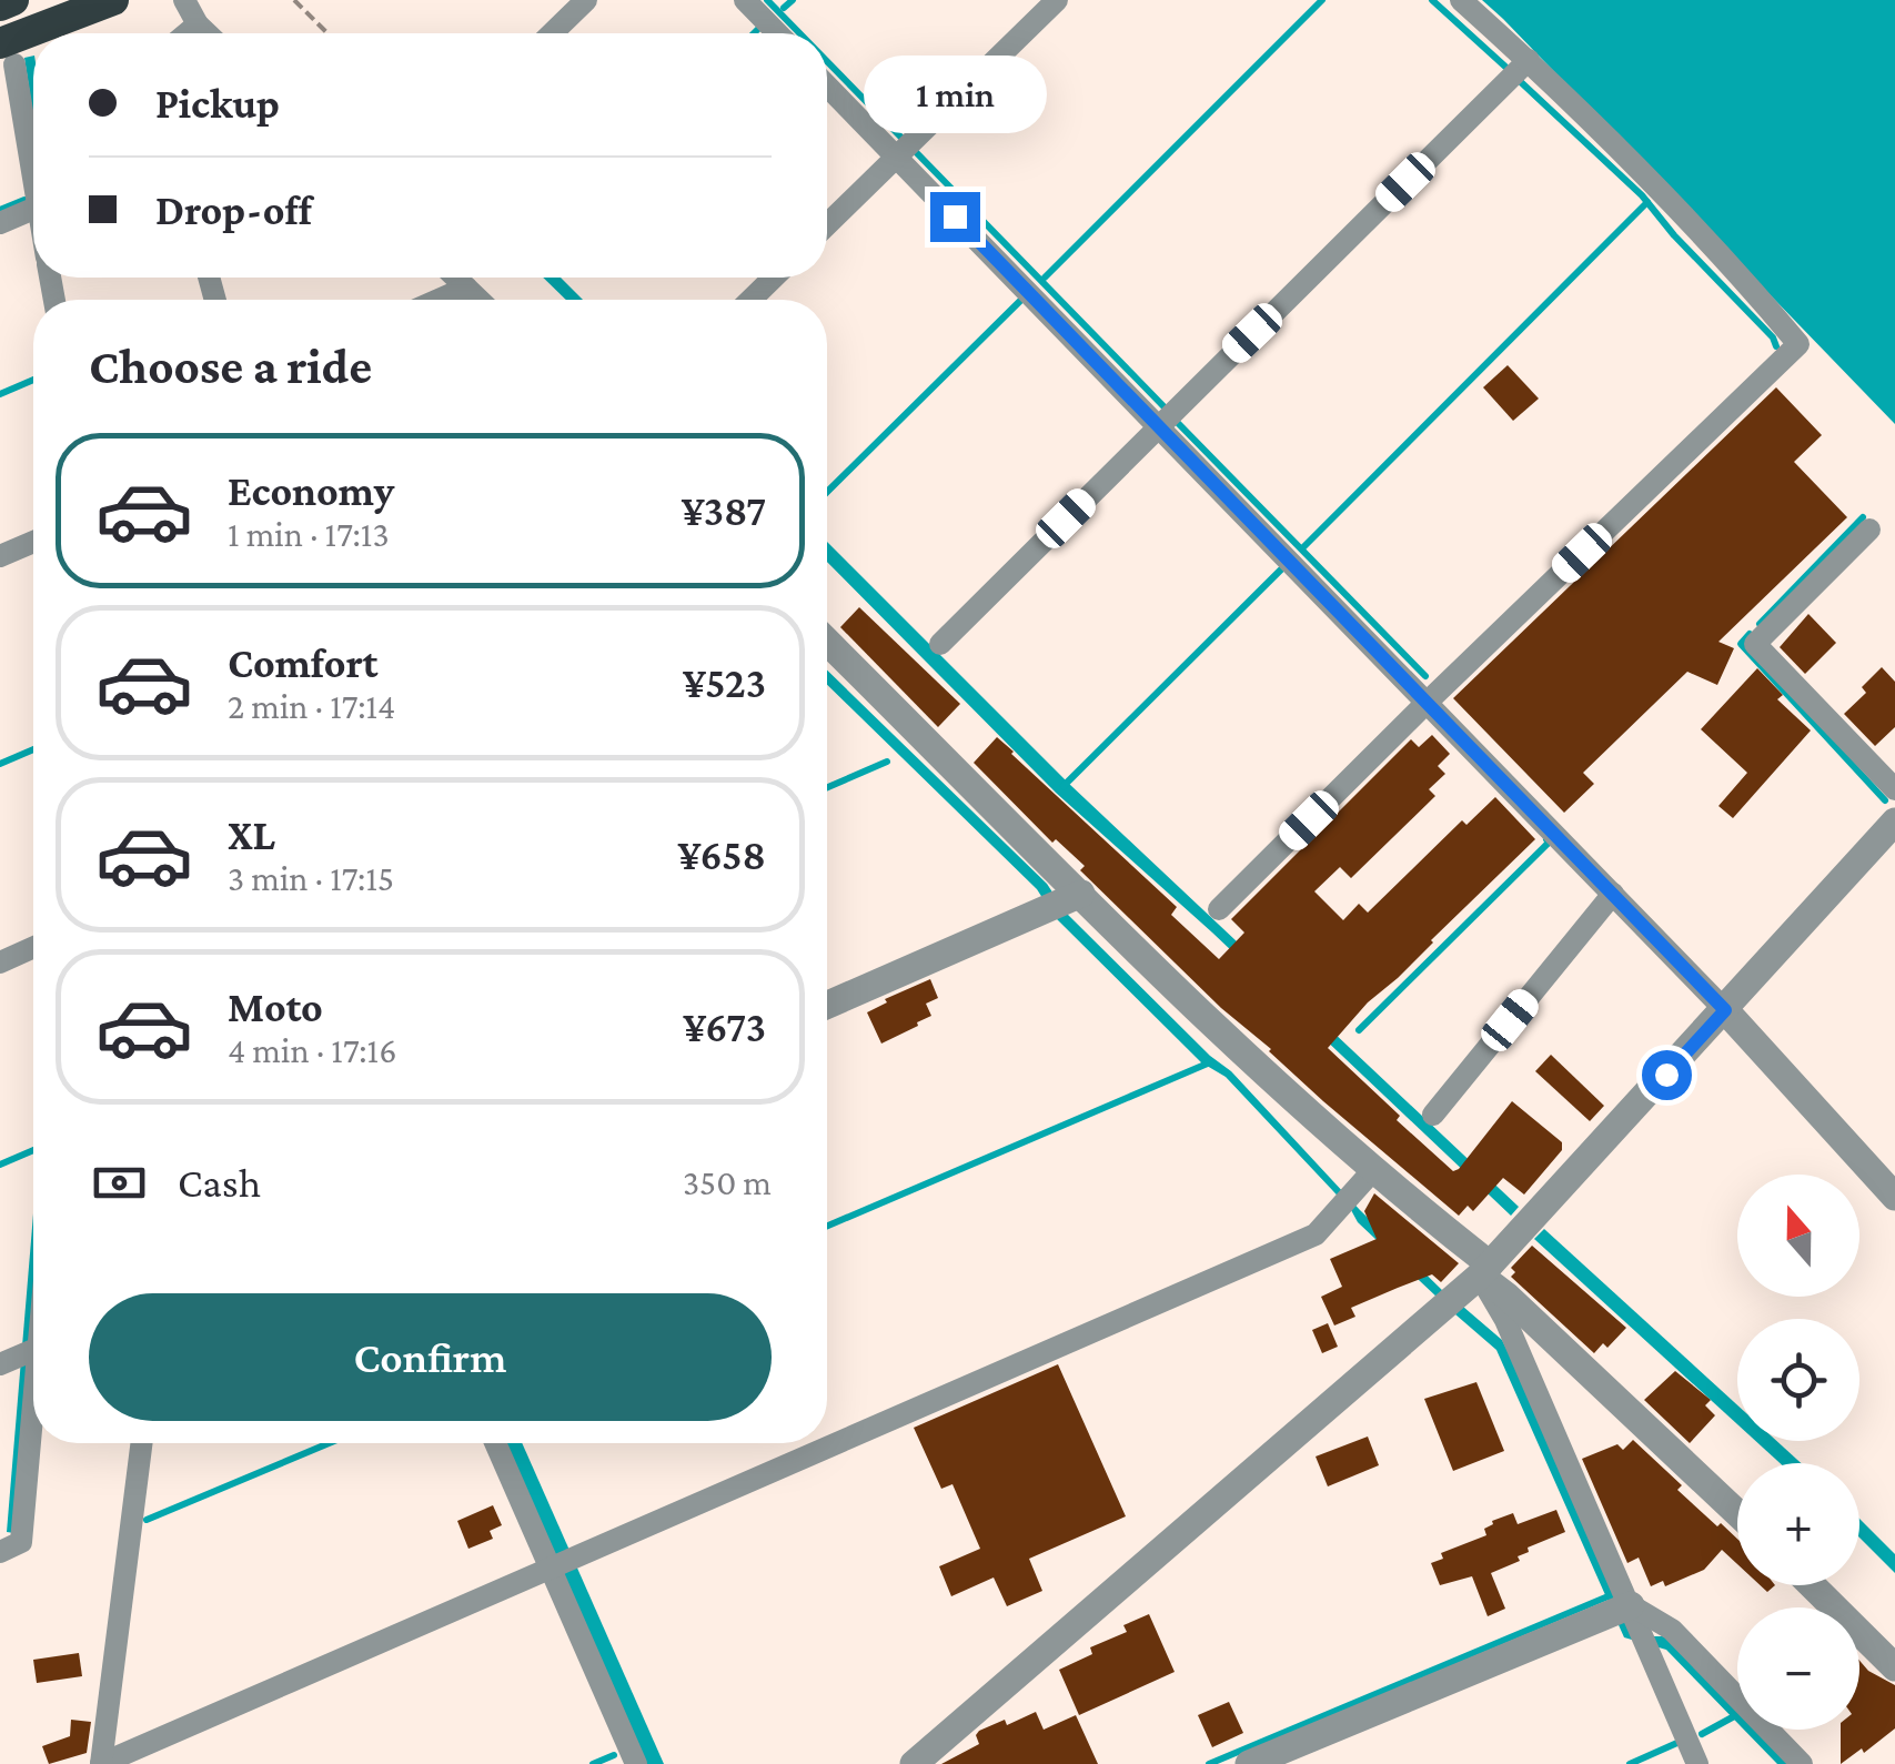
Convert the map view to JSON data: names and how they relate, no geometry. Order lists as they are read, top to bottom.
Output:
{
  "north": "top",
  "page": {
    "banner": ["Pickup", "Drop-off"],
    "bubble": "1 min",
    "heading": "Choose a ride",
    "list": [
      {
        "name": "Economy",
        "note": "1 min · 17:13",
        "value": "¥387"
      },
      {
        "name": "Comfort",
        "note": "2 min · 17:14",
        "value": "¥523"
      },
      {
        "name": "XL",
        "note": "3 min · 17:15",
        "value": "¥658"
      },
      {
        "name": "Moto",
        "note": "4 min · 17:16",
        "value": "¥673"
      }
    ],
    "pay": ["Cash", "350 m"],
    "map_buttons": ["+", "−"],
    "buttons": "Confirm"
  }
}
